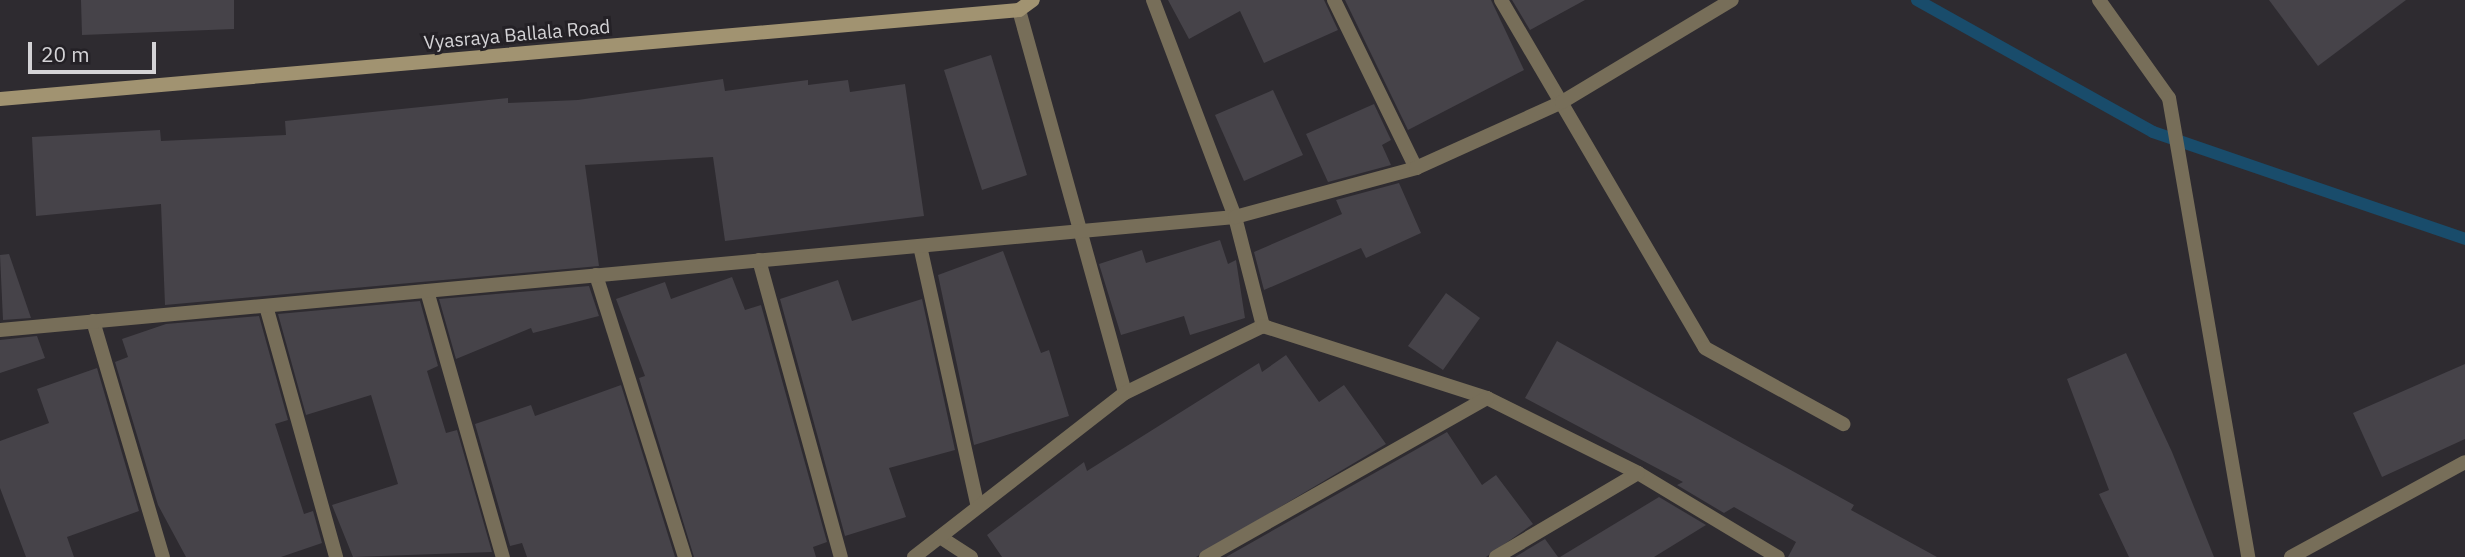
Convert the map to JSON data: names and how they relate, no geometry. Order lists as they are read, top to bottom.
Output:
{
  "streets": {
    "street": ["Vyasraya Ballala Road"]
  },
  "scale_bar": "20 m"
}
